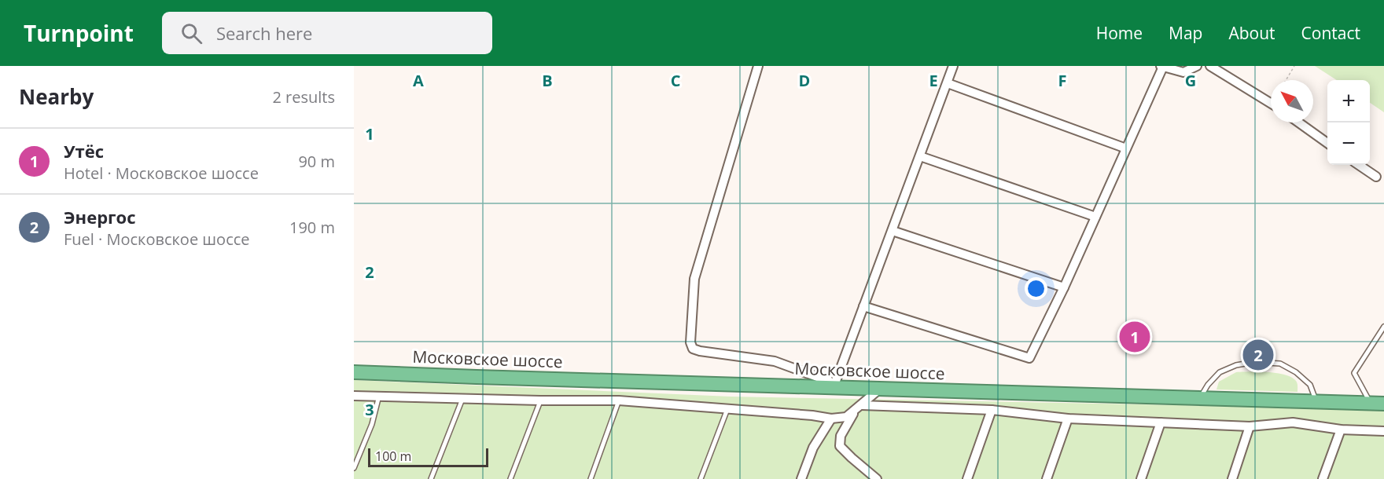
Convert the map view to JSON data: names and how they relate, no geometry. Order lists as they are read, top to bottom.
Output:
{
  "streets": {
    "highway": ["Московское шоссе"]
  },
  "scale_bar": "100 m",
  "north": "top left",
  "page": {
    "header": "Turnpoint",
    "search": "Search here",
    "nav": [
      "Home",
      "Map",
      "About",
      "Contact"
    ],
    "heading": ["Nearby", "2 results"],
    "map_buttons": ["+", "−"],
    "list": [
      {
        "mark": "1",
        "name": "Утёс",
        "note": "Hotel · Московское шоссе",
        "value": "90 m"
      },
      {
        "mark": "2",
        "name": "Энергос",
        "note": "Fuel · Московское шоссе",
        "value": "190 m"
      }
    ],
    "pins": ["1", "2"],
    "scale": "100 m"
  },
  "grid": {
    "columns": [
      "A",
      "B",
      "C",
      "D",
      "E",
      "F",
      "G"
    ],
    "rows": ["1", "2", "3"]
  }
}
